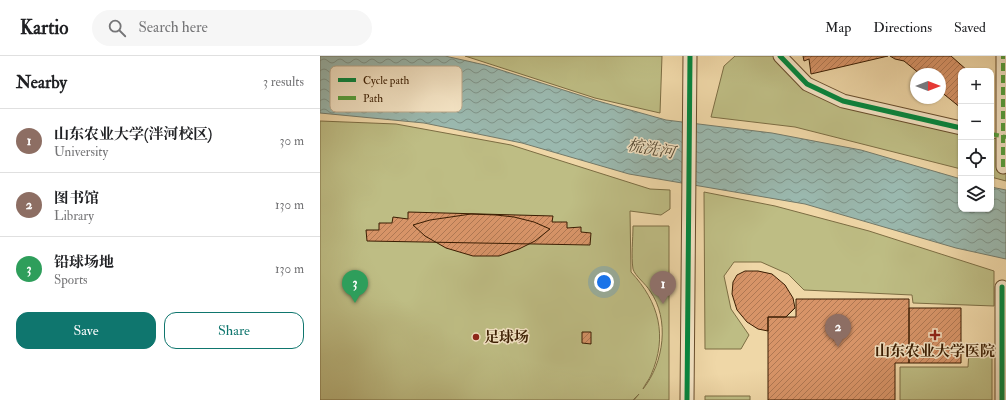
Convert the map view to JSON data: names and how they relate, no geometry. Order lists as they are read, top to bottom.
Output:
{
  "water": ["梳洗河"],
  "places": {
    "health": ["山东农业大学医院"],
    "other": ["足球场"]
  },
  "legend": ["Cycle path", "Path"],
  "north": "right",
  "page": {
    "header": "Kartio",
    "search": "Search here",
    "nav": ["Map", "Directions", "Saved"],
    "heading": ["Nearby", "3 results"],
    "map_buttons": ["+", "−"],
    "list": [
      {
        "mark": "1",
        "name": "山东农业大学(泮河校区)",
        "note": "University",
        "value": "30 m"
      },
      {
        "mark": "2",
        "name": "图书馆",
        "note": "Library",
        "value": "130 m"
      },
      {
        "mark": "3",
        "name": "铅球场地",
        "note": "Sports",
        "value": "130 m"
      }
    ],
    "pins": ["3", "1", "2"],
    "buttons": ["Save", "Share"]
  }
}
